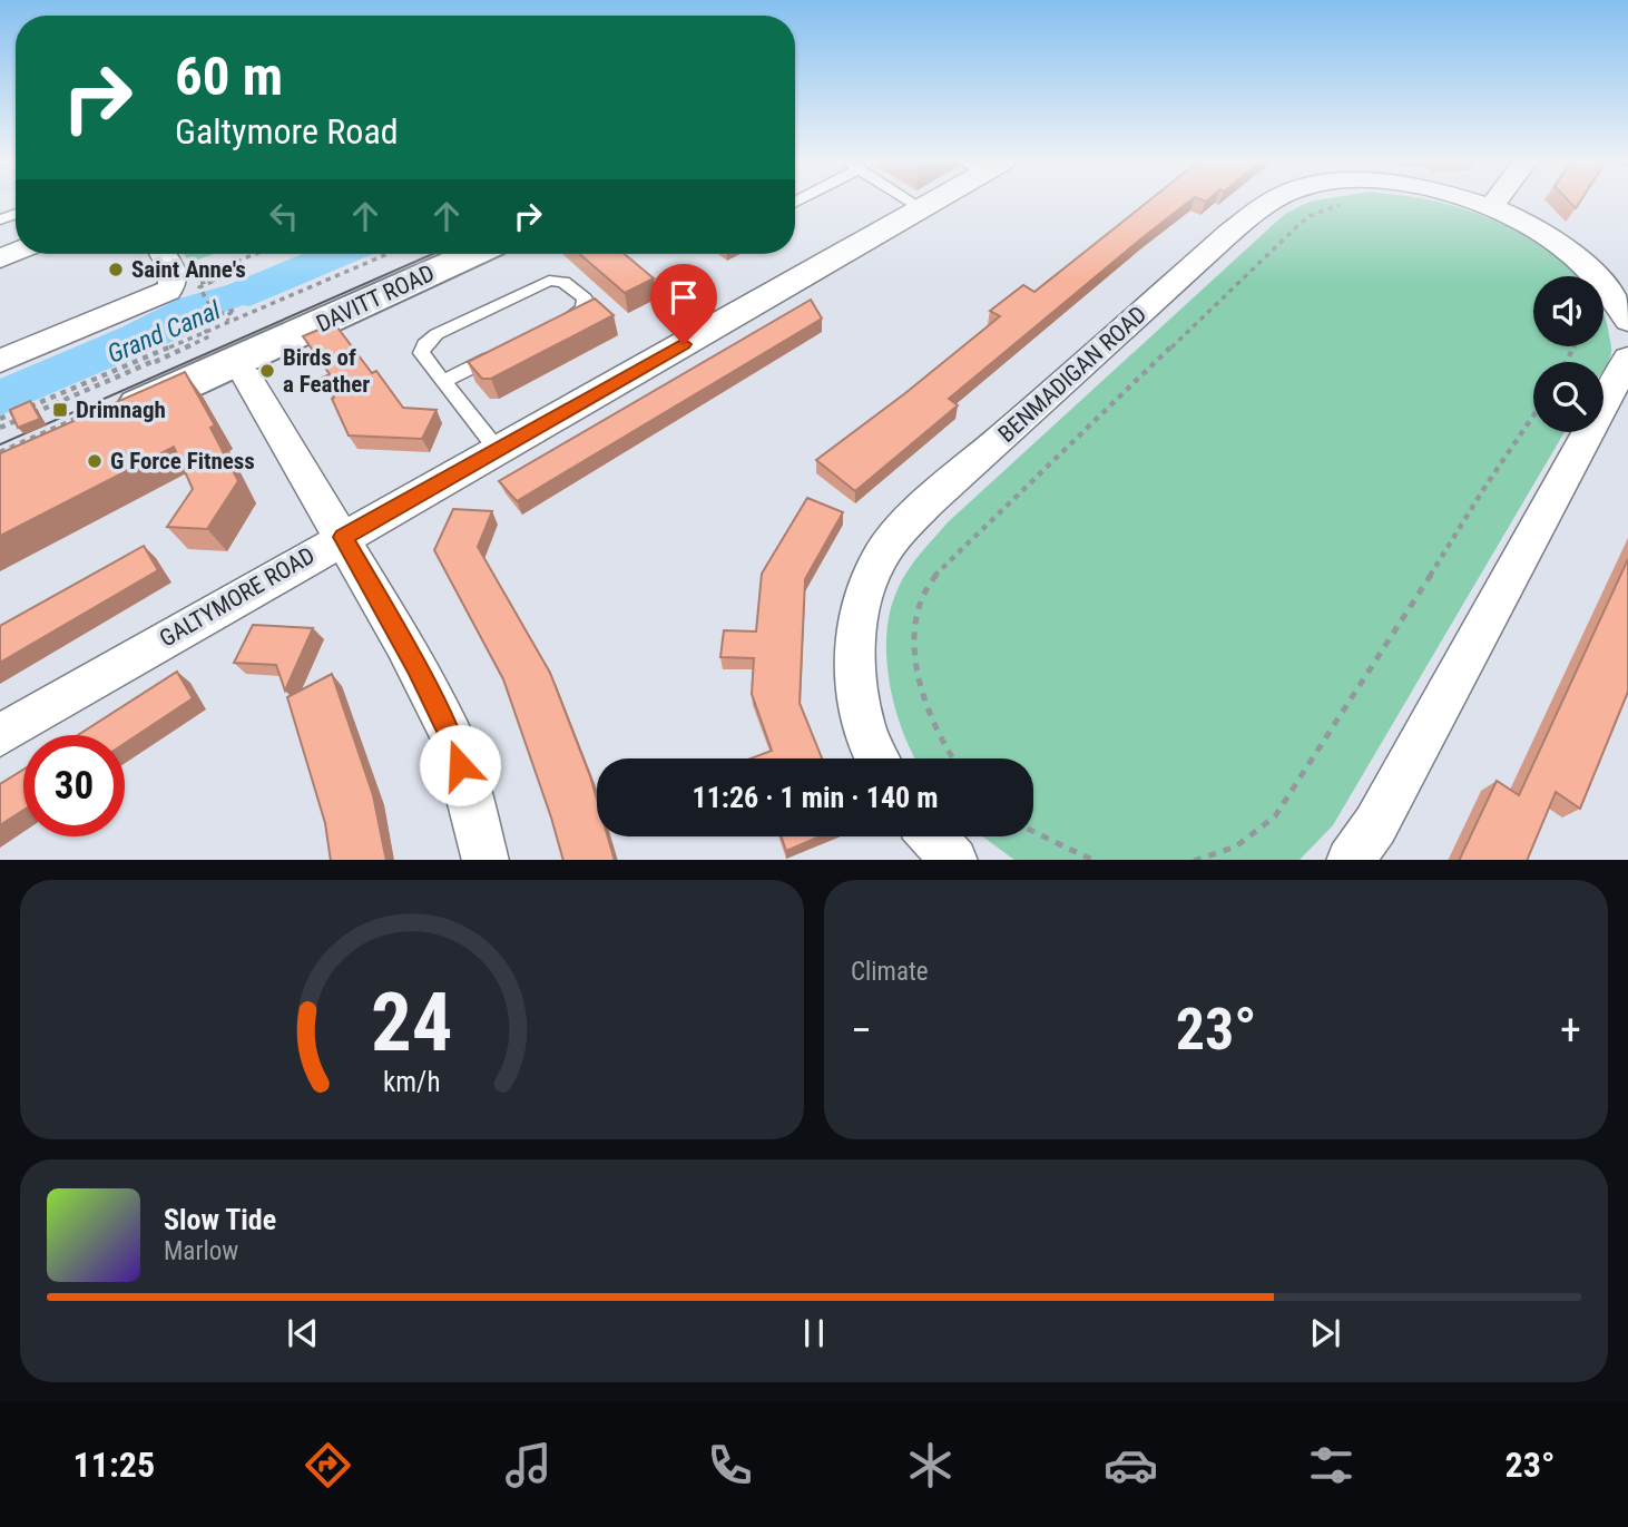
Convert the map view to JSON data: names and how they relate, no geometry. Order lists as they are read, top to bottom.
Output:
{
  "streets": {
    "main road": ["DAVITT ROAD"],
    "street": ["BENMADIGAN ROAD", "GALTYMORE ROAD"]
  },
  "water": ["Grand Canal"],
  "places": {
    "other": ["Saint Anne's", "Birds of a Feather", "G Force Fitness"],
    "transit": ["Drimnagh"]
  },
  "page": {
    "turn": ["60 m", "Galtymore Road"],
    "limit": "30",
    "trip": "11:26 · 1 min · 140 m",
    "tile": "Climate",
    "heat": ["−", "23°", "+"],
    "song": ["Slow Tide", "Marlow"],
    "tabs": ["11:25", "23°"],
    "gauge": ["24", "km/h"]
  }
}
